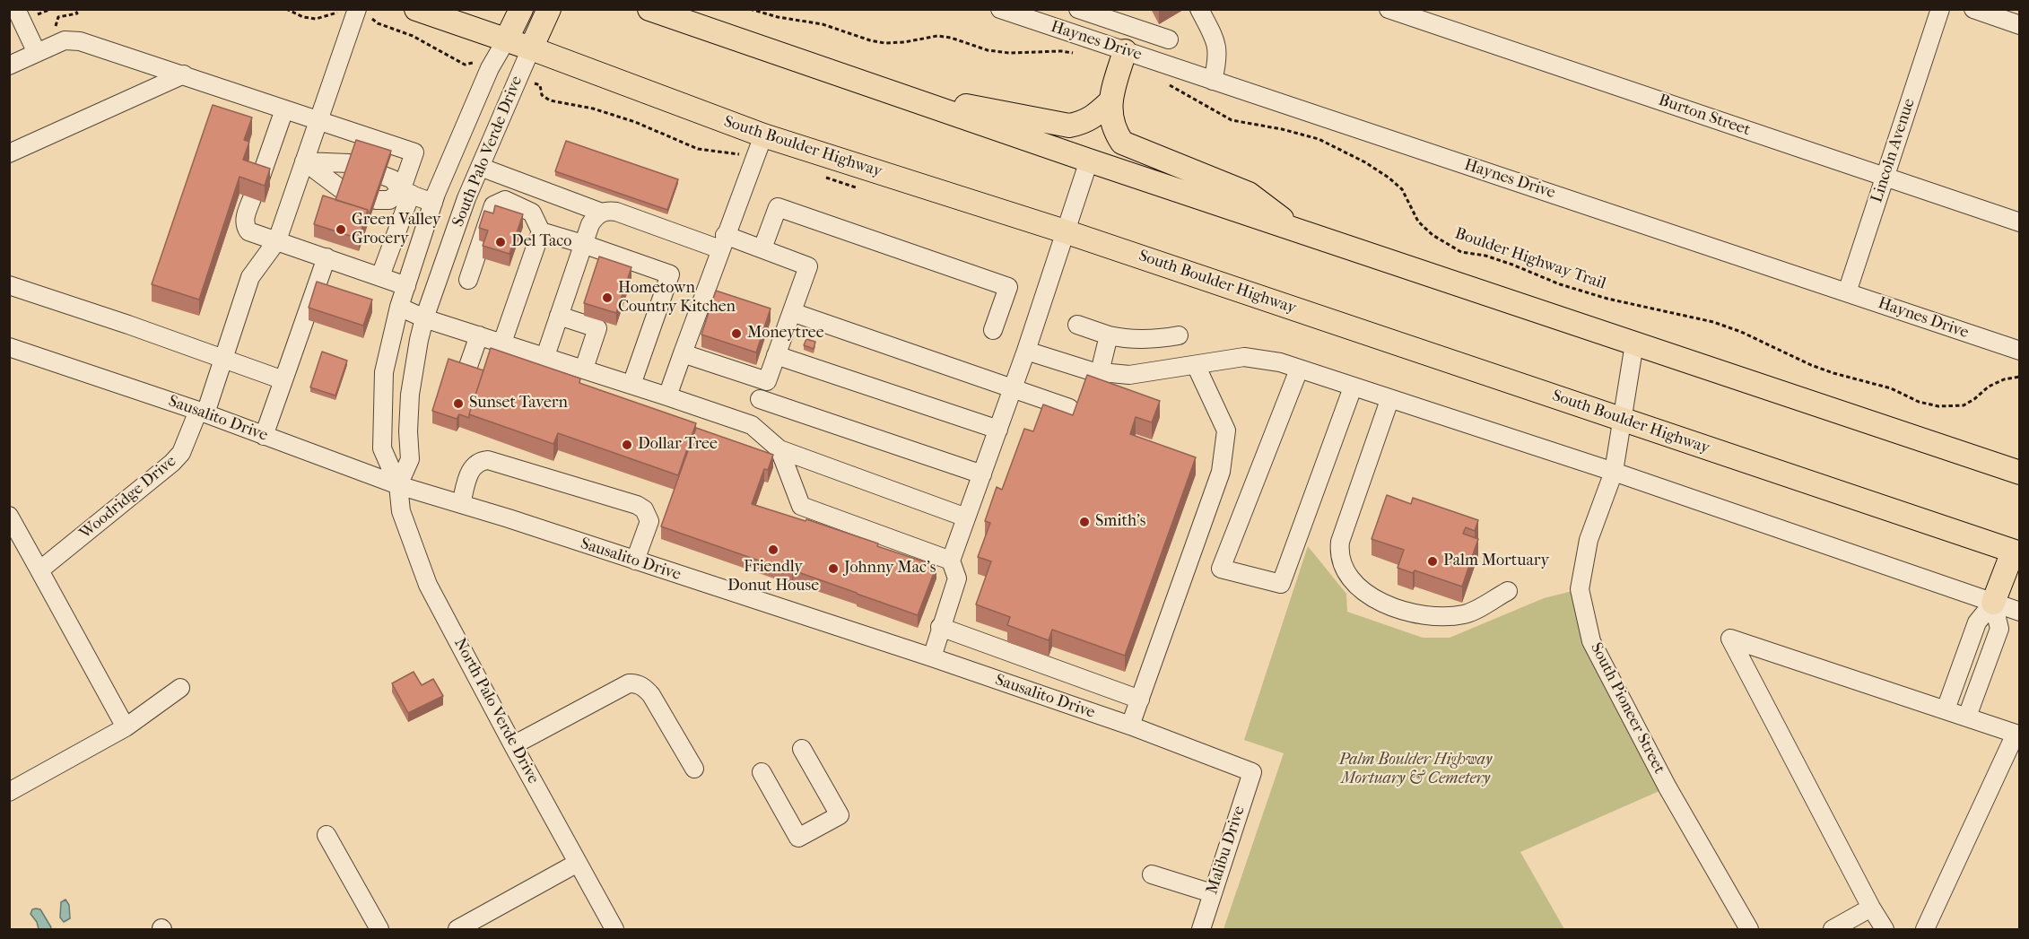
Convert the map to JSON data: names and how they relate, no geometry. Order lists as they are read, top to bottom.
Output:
{
  "streets": {
    "main road": ["South Boulder Highway"],
    "street": [
      "Haynes Drive",
      "Burton Street",
      "Lincoln Avenue",
      "South Palo Verde Drive",
      "Sausalito Drive",
      "Woodridge Drive",
      "South Pioneer Street",
      "North Palo Verde Drive",
      "Malibu Drive"
    ],
    "path": ["Boulder Highway Trail"]
  },
  "crossings": [
    ["Haynes Drive", "Lincoln Avenue"],
    ["Burton Street", "Lincoln Avenue"],
    ["South Boulder Highway", "South Palo Verde Drive"],
    ["South Boulder Highway", "South Pioneer Street"],
    ["South Palo Verde Drive", "Sausalito Drive"],
    ["South Palo Verde Drive", "North Palo Verde Drive"],
    ["Sausalito Drive", "Woodridge Drive"],
    ["Sausalito Drive", "North Palo Verde Drive"],
    ["Sausalito Drive", "Malibu Drive"]
  ],
  "parks": ["Palm Boulder Highway Mortuary & Cemetery"],
  "places": [
    "Green Valley Grocery",
    "Del Taco",
    "Hometown Country Kitchen",
    "Moneytree",
    "Sunset Tavern",
    "Dollar Tree",
    "Smith's",
    "Friendly Donut House",
    "Palm Mortuary",
    "Johnny Mac's"
  ]
}
